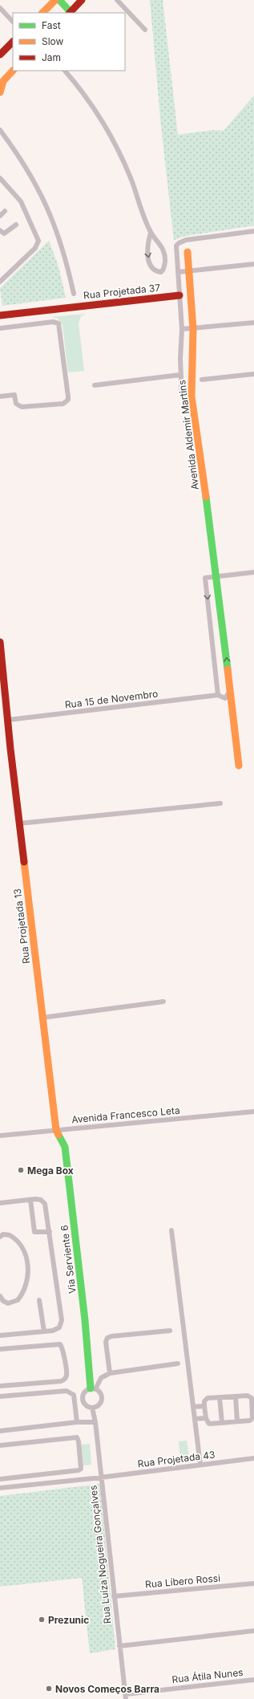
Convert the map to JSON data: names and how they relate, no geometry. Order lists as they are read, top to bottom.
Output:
{
  "streets": {
    "street": [
      "Rua Projetada 37",
      "Avenida Aldemir Martins",
      "Rua 15 de Novembro",
      "Rua Projetada 13",
      "Avenida Francesco Leta",
      "Via Serviente 6",
      "Rua Projetada 43",
      "Rua Luíza Nogueira Gonçalves",
      "Rua Líbero Rossi",
      "Rua Átila Nunes"
    ]
  },
  "crossings": [
    ["Rua Projetada 37", "Avenida Aldemir Martins"],
    ["Rua 15 de Novembro", "Rua Projetada 13"],
    ["Rua Projetada 13", "Avenida Francesco Leta"],
    ["Rua Projetada 13", "Via Serviente 6"],
    ["Avenida Francesco Leta", "Via Serviente 6"],
    ["Via Serviente 6", "Rua Luíza Nogueira Gonçalves"],
    ["Rua Projetada 43", "Rua Luíza Nogueira Gonçalves"],
    ["Rua Luíza Nogueira Gonçalves", "Rua Líbero Rossi"],
    ["Rua Luíza Nogueira Gonçalves", "Rua Átila Nunes"]
  ],
  "places": ["Mega Box", "Prezunic", "Novos Começos Barra"],
  "legend": ["Fast", "Slow", "Jam"]
}
